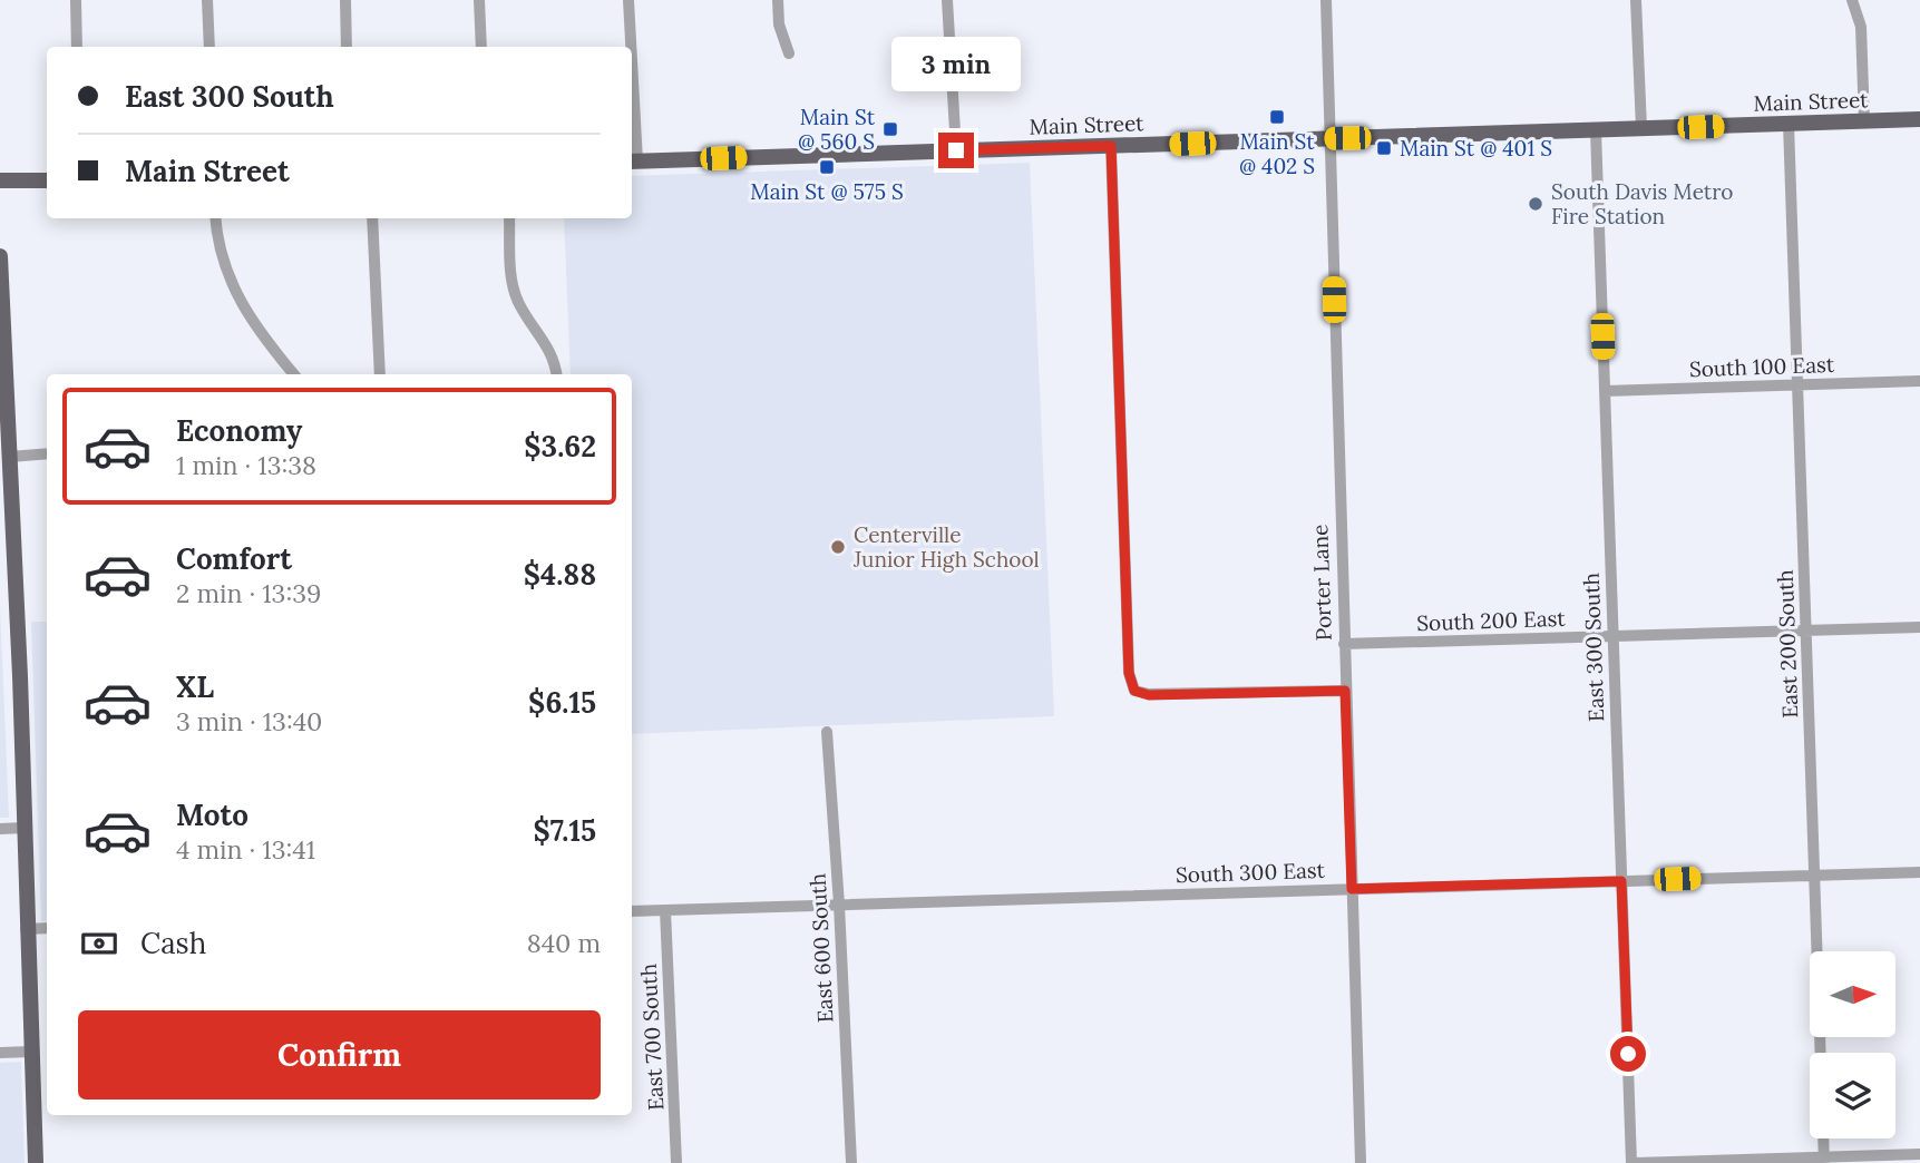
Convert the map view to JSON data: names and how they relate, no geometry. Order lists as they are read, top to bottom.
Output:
{
  "streets": {
    "main road": ["Main Street"],
    "street": [
      "South 100 East",
      "Porter Lane",
      "South 200 East",
      "East 200 South",
      "East 300 South",
      "South 300 East",
      "East 600 South",
      "East 700 South"
    ]
  },
  "crossings": [
    ["Main Street", "Porter Lane"],
    ["Main Street", "East 200 South"],
    ["Main Street", "East 300 South"],
    ["South 100 East", "East 200 South"],
    ["South 100 East", "East 300 South"],
    ["Porter Lane", "South 200 East"],
    ["Porter Lane", "South 300 East"],
    ["South 200 East", "East 200 South"],
    ["South 200 East", "East 300 South"],
    ["East 200 South", "South 300 East"],
    ["East 300 South", "South 300 East"],
    ["South 300 East", "East 600 South"],
    ["South 300 East", "East 700 South"]
  ],
  "places": {
    "transit": [
      "Main St @ 402 S",
      "Main St @ 560 S",
      "Main St @ 401 S",
      "Main St @ 575 S"
    ],
    "other": ["South Davis Metro Fire Station", "Centerville Junior High School"]
  },
  "north": "right",
  "page": {
    "bubble": "3 min",
    "banner": ["East 300 South", "Main Street"],
    "list": [
      {
        "name": "Economy",
        "note": "1 min · 13:38",
        "value": "$3.62"
      },
      {
        "name": "Comfort",
        "note": "2 min · 13:39",
        "value": "$4.88"
      },
      {
        "name": "XL",
        "note": "3 min · 13:40",
        "value": "$6.15"
      },
      {
        "name": "Moto",
        "note": "4 min · 13:41",
        "value": "$7.15"
      }
    ],
    "pay": ["Cash", "840 m"],
    "buttons": "Confirm"
  }
}
